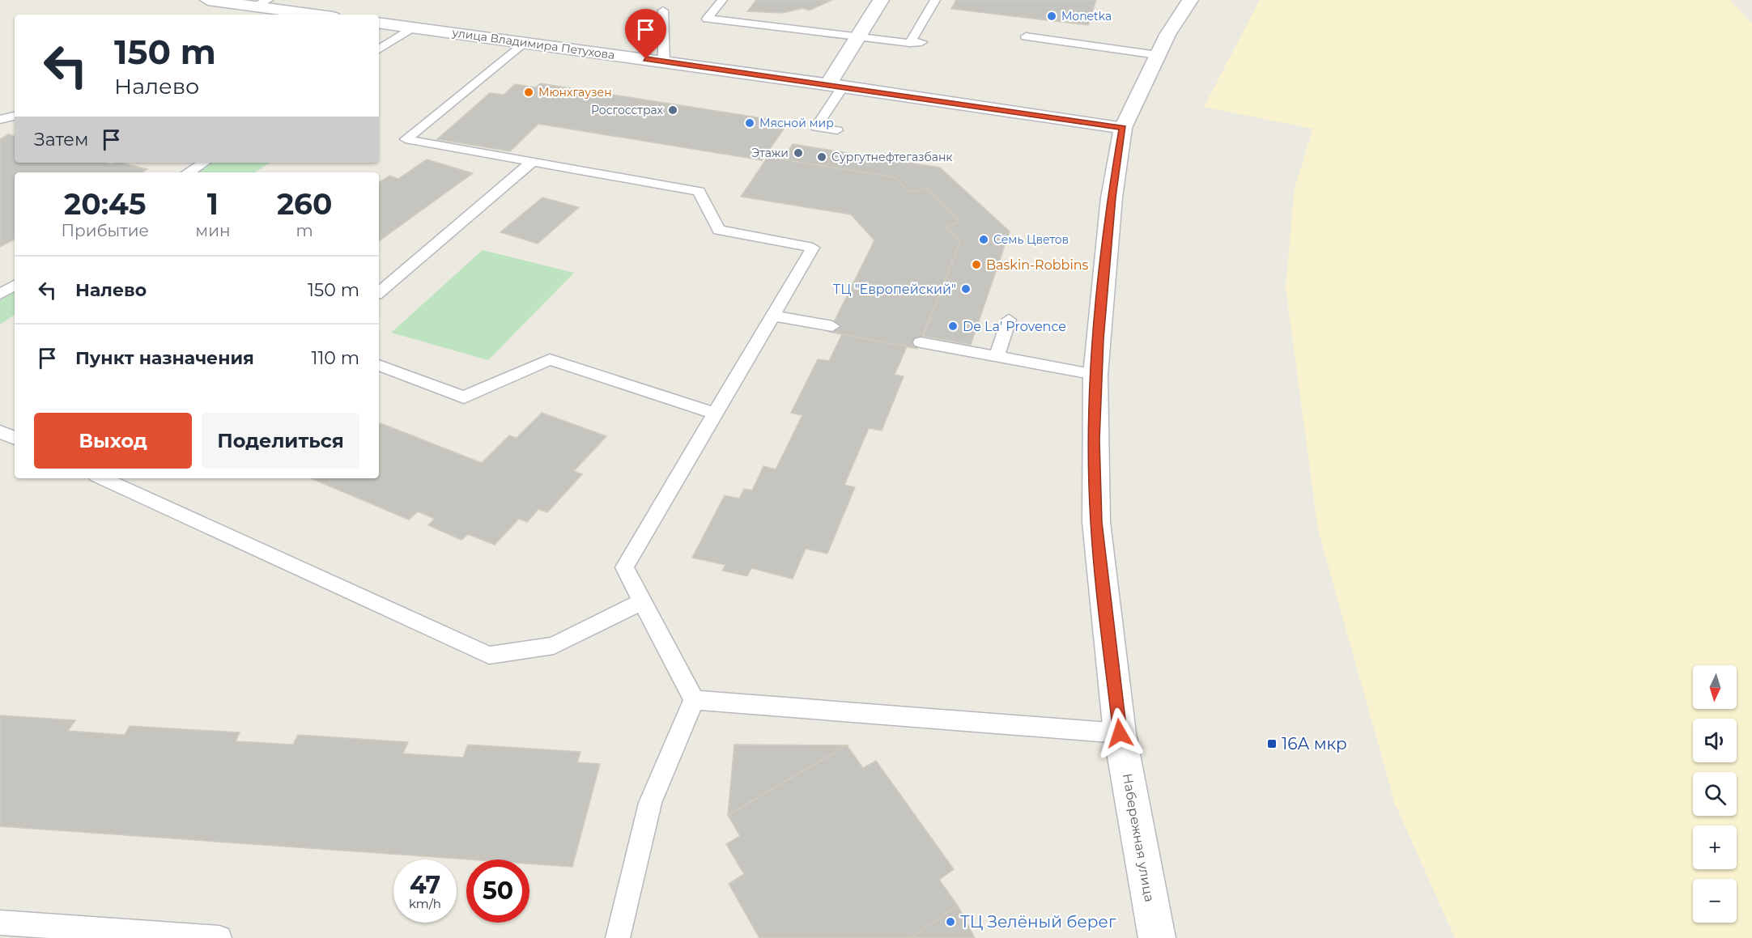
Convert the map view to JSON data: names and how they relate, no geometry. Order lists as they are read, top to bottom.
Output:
{
  "streets": {
    "main road": ["улица Владимира Петухова", "Набережная улица"]
  },
  "crossings": [
    ["улица Владимира Петухова", "Набережная улица"]
  ],
  "places": {
    "other": [
      "Monetka",
      "Мюнхгаузен",
      "Росгосстрах",
      "Мясной мир",
      "Этажи",
      "Сургутнефтегазбанк",
      "Семь Цветов",
      "Baskin-Robbins",
      "ТЦ \"Европейский\"",
      "De La' Provence",
      "ТЦ Зелёный берег"
    ],
    "transit": ["16А мкр"]
  },
  "north": "bottom",
  "page": {
    "turn": ["150 m", "Налево"],
    "then": "Затем",
    "eta": [
      "20:45",
      "Прибытие",
      "1",
      "мин",
      "260",
      "m"
    ],
    "list": [
      {
        "name": "Налево",
        "value": "150 m"
      },
      {
        "name": "Пункт назначения",
        "value": "110 m"
      }
    ],
    "buttons": ["Выход", "Поделиться"],
    "map_buttons": ["+", "−"],
    "speed": "47 km/h",
    "limit": "50"
  }
}
